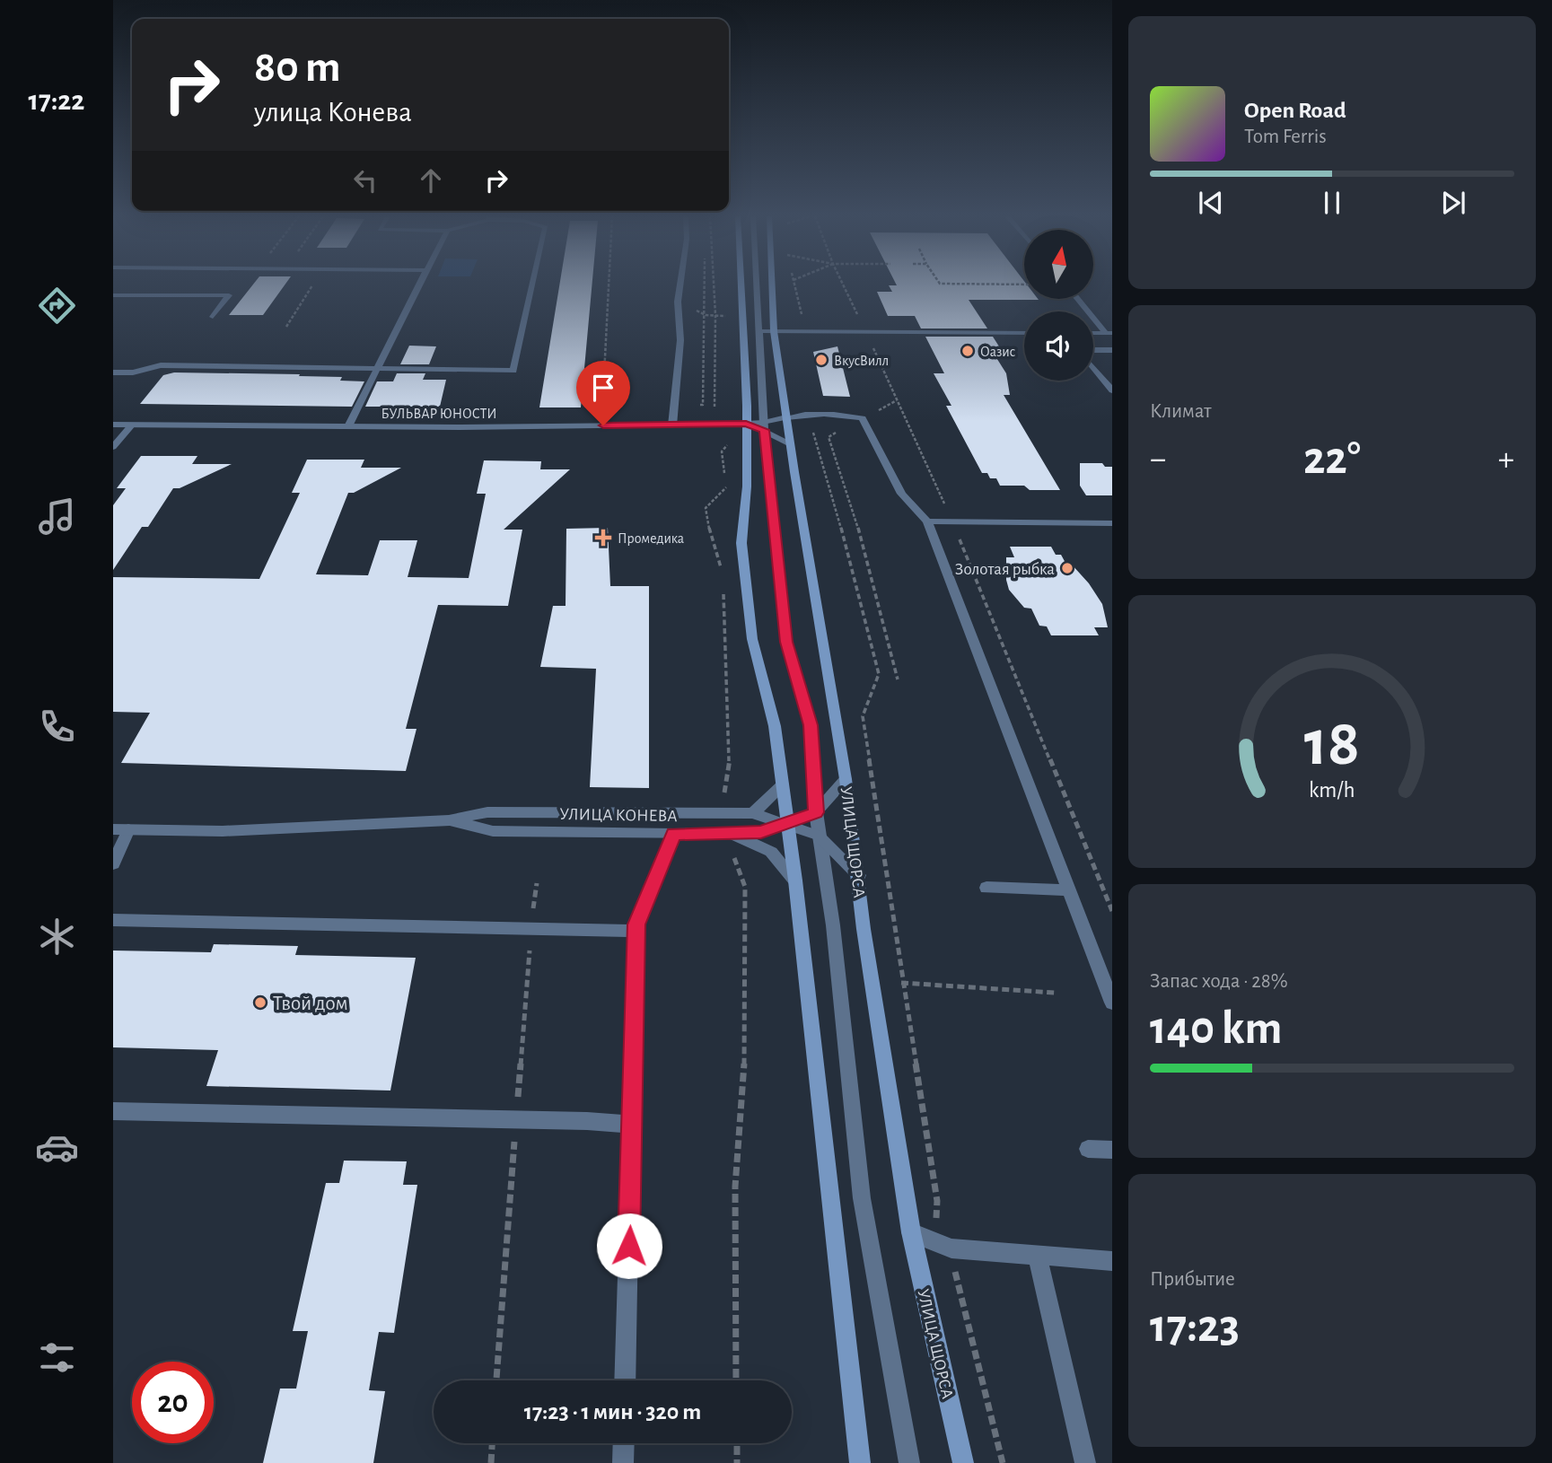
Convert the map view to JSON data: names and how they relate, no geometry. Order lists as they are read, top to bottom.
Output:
{
  "streets": {
    "main road": ["УЛИЦА ЩОРСА"],
    "street": ["БУЛЬВАР ЮНОСТИ", "УЛИЦА КОНЕВА"]
  },
  "crossings": [
    ["БУЛЬВАР ЮНОСТИ", "УЛИЦА ЩОРСА"],
    ["УЛИЦА КОНЕВА", "УЛИЦА ЩОРСА"]
  ],
  "places": {
    "other": [
      "Оазис",
      "ВкусВилл",
      "Золотая рыбка",
      "Твой дом"
    ],
    "health": ["Промедика"]
  },
  "north": "top",
  "page": {
    "tabs": "17:22",
    "turn": ["80 m", "улица Конева"],
    "song": ["Open Road", "Tom Ferris"],
    "tile": [
      "Климат",
      ["Запас хода · 28%", "140 km"],
      ["Прибытие", "17:23"]
    ],
    "heat": ["−", "22°", "+"],
    "limit": "20",
    "trip": "17:23 · 1 мин · 320 m",
    "gauge": ["18", "km/h"]
  }
}
